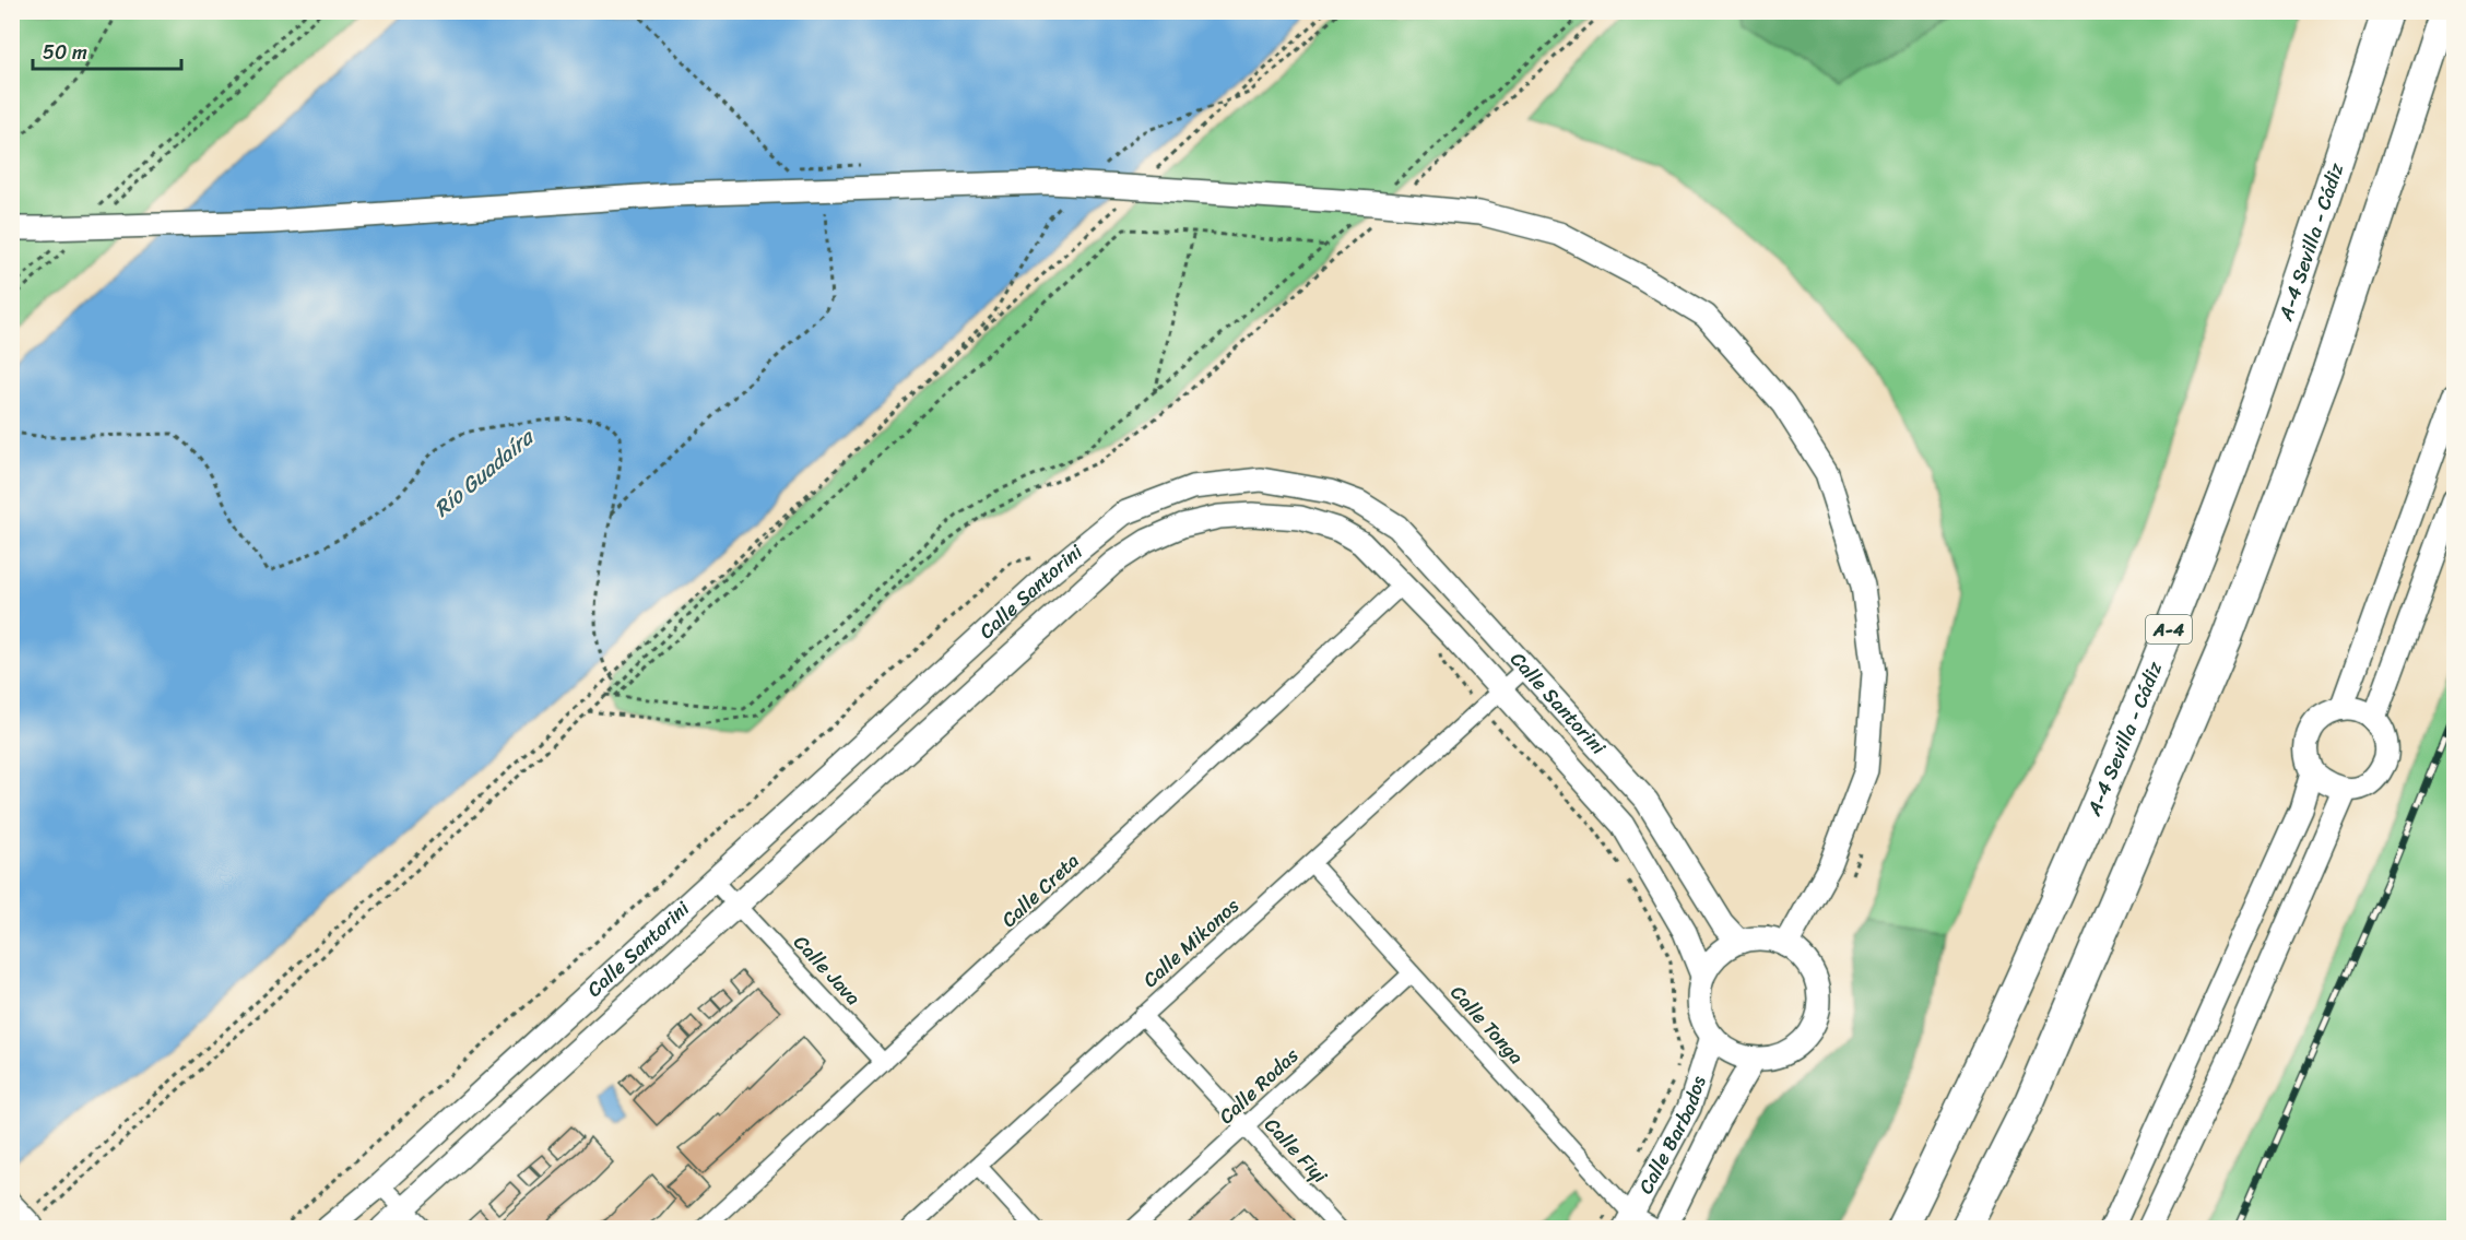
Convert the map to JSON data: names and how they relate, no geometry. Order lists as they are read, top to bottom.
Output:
{
  "streets": {
    "highway": ["A-4 Sevilla - Cádiz", "A-4"],
    "street": [
      "Calle Santorini",
      "Calle Creta",
      "Calle Mikonos",
      "Calle Java",
      "Calle Tonga",
      "Calle Rodas",
      "Calle Barbados",
      "Calle Fiyi"
    ]
  },
  "crossings": [
    ["Calle Santorini", "Calle Creta"],
    ["Calle Santorini", "Calle Mikonos"],
    ["Calle Santorini", "Calle Java"],
    ["Calle Santorini", "Calle Barbados"],
    ["Calle Creta", "Calle Java"],
    ["Calle Mikonos", "Calle Tonga"],
    ["Calle Mikonos", "Calle Fiyi"],
    ["Calle Tonga", "Calle Rodas"],
    ["Calle Tonga", "Calle Barbados"],
    ["Calle Rodas", "Calle Fiyi"]
  ],
  "water": ["Río Guadaíra"],
  "scale_bar": "50 m"
}
